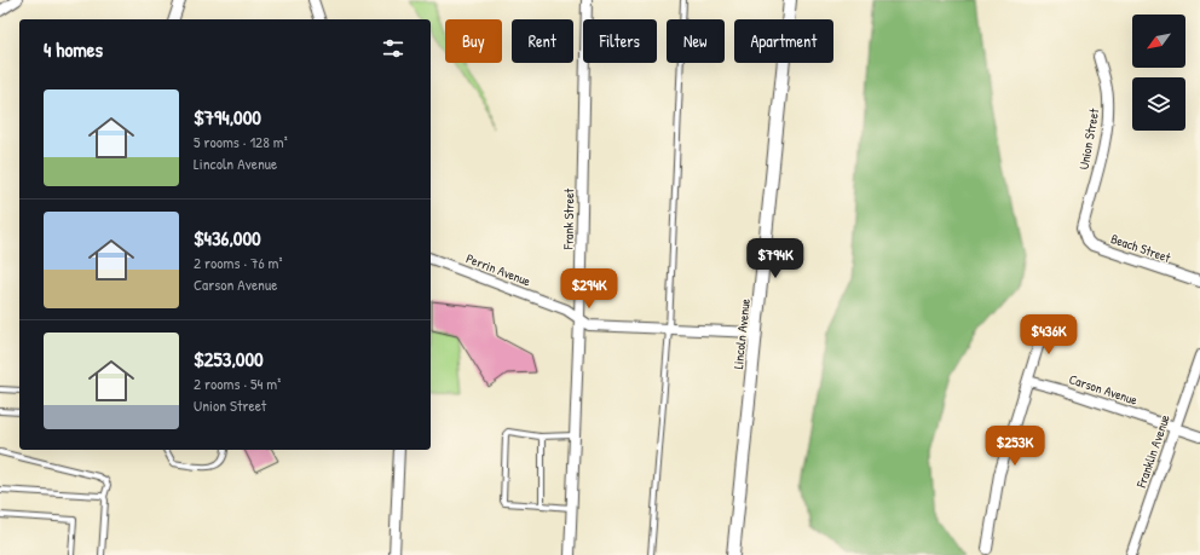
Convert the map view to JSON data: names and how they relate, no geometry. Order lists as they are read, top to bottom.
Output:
{
  "streets": {
    "street": [
      "Union Street",
      "Frank Street",
      "Beach Street",
      "Perrin Avenue",
      "Lincoln Avenue",
      "Carson Avenue",
      "Franklin Avenue"
    ]
  },
  "crossings": [
    ["Union Street", "Beach Street"],
    ["Frank Street", "Perrin Avenue"],
    ["Perrin Avenue", "Lincoln Avenue"],
    ["Carson Avenue", "Franklin Avenue"]
  ],
  "north": "bottom left",
  "page": {
    "chip": [
      "Buy",
      "Rent",
      "Filters",
      "New",
      "Apartment"
    ],
    "heading": "4 homes",
    "list": [
      {
        "name": "$794,000",
        "note": "5 rooms · 128 m² · Lincoln Avenue"
      },
      {
        "name": "$436,000",
        "note": "2 rooms · 76 m² · Carson Avenue"
      },
      {
        "name": "$253,000",
        "note": "2 rooms · 54 m² · Union Street"
      }
    ],
    "price": [
      "$794K",
      "$294K",
      "$436K",
      "$253K"
    ]
  }
}
